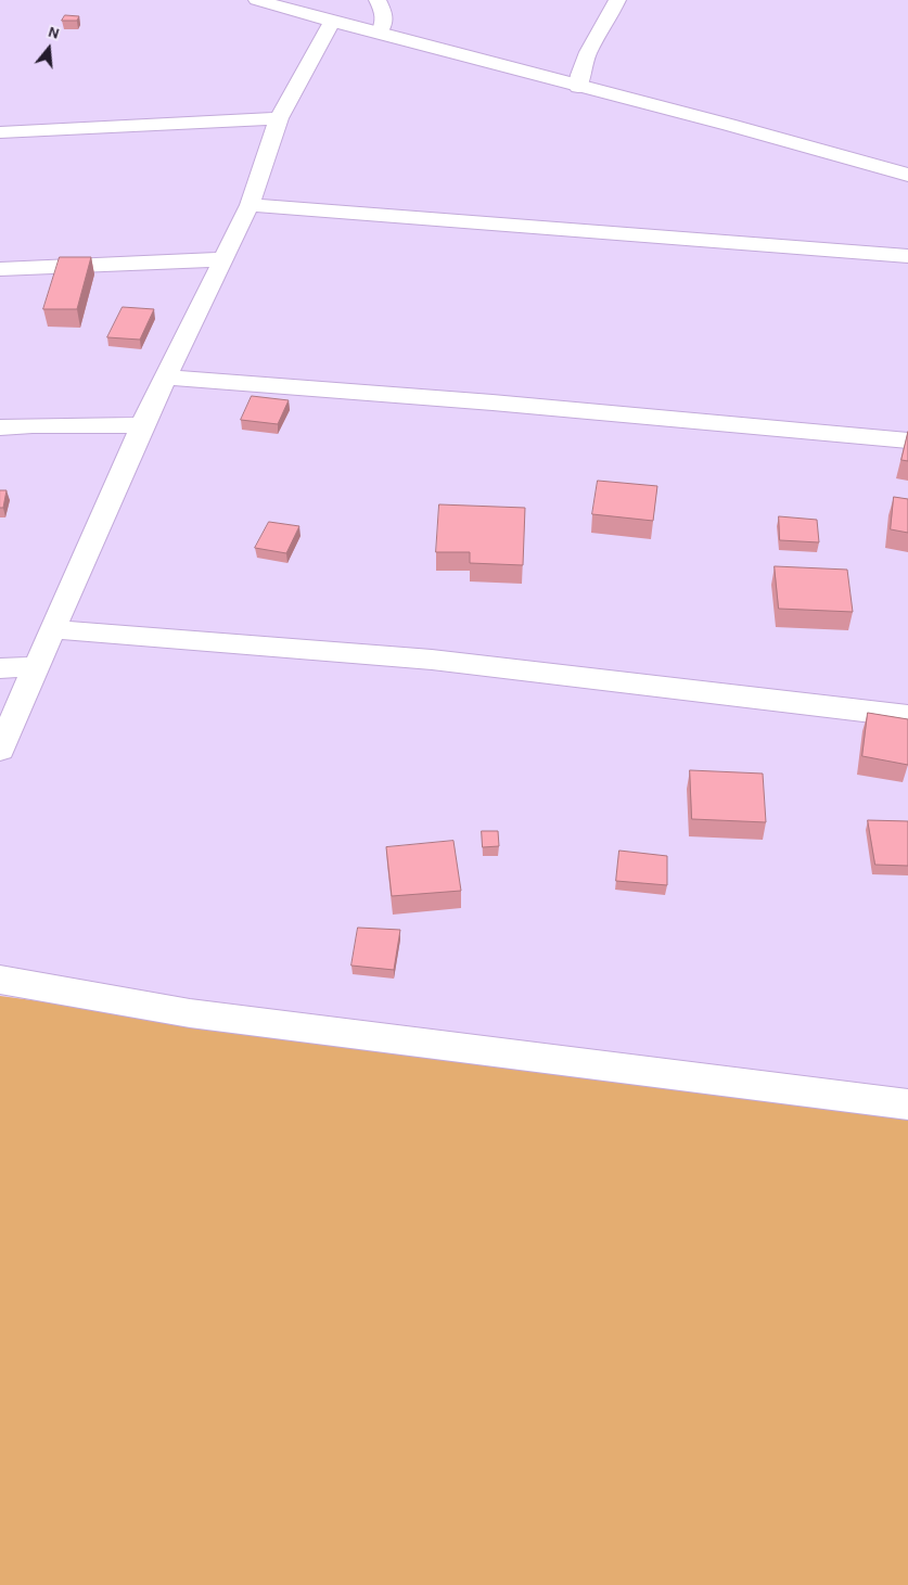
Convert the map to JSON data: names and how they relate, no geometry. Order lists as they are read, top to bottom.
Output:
{
  "north": "top"
}
